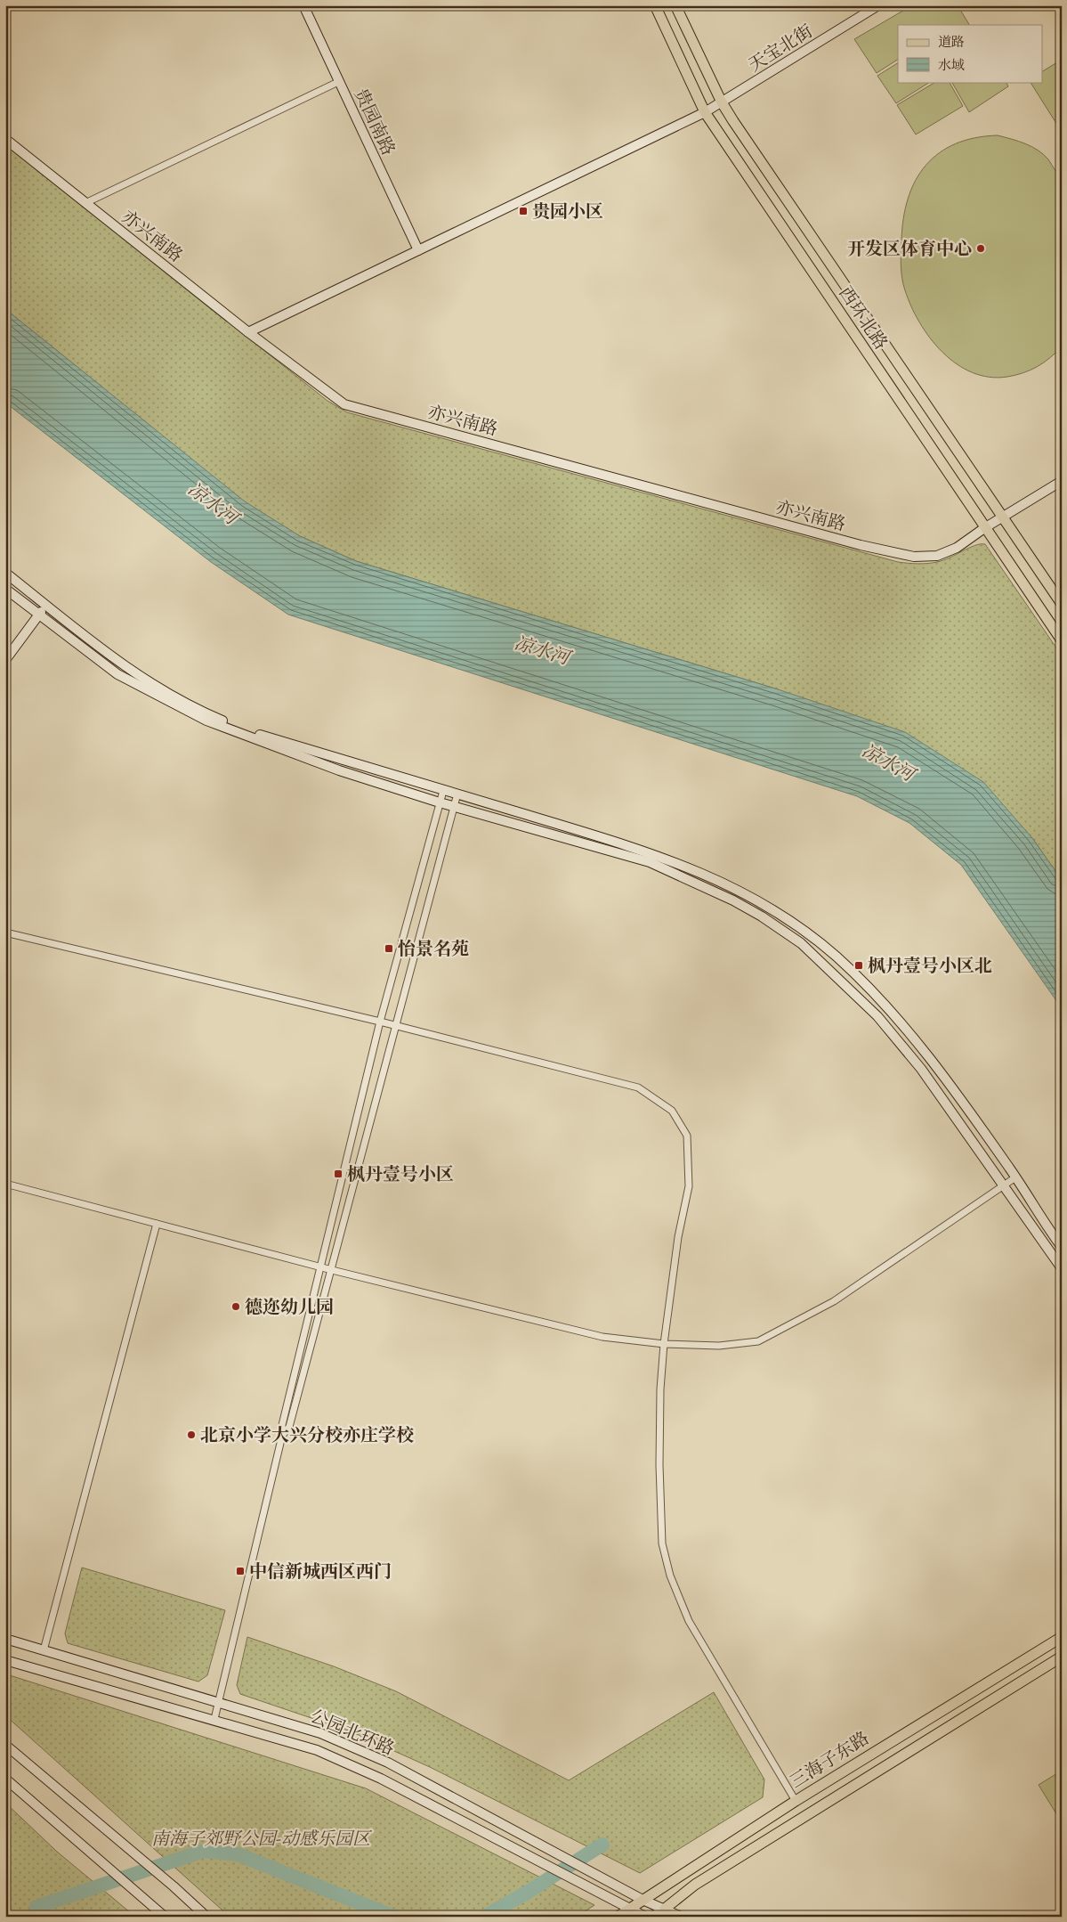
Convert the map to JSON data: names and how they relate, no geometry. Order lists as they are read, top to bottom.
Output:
{
  "streets": {
    "main road": ["西环北路", "三海子东路"],
    "street": [
      "天宝北街",
      "贵园南路",
      "亦兴南路",
      "公园北环路"
    ]
  },
  "crossings": [
    ["天宝北街", "贵园南路"],
    ["天宝北街", "亦兴南路"],
    ["天宝北街", "西环北路"],
    ["亦兴南路", "西环北路"],
    ["公园北环路", "三海子东路"]
  ],
  "water": ["凉水河"],
  "parks": ["南海子郊野公园-动感乐园区"],
  "places": {
    "transit": [
      "贵园小区",
      "怡景名苑",
      "枫丹壹号小区北",
      "枫丹壹号小区",
      "中信新城西区西门"
    ],
    "other": ["开发区体育中心", "德迩幼儿园", "北京小学大兴分校亦庄学校"]
  },
  "legend": ["道路", "水域"]
}
